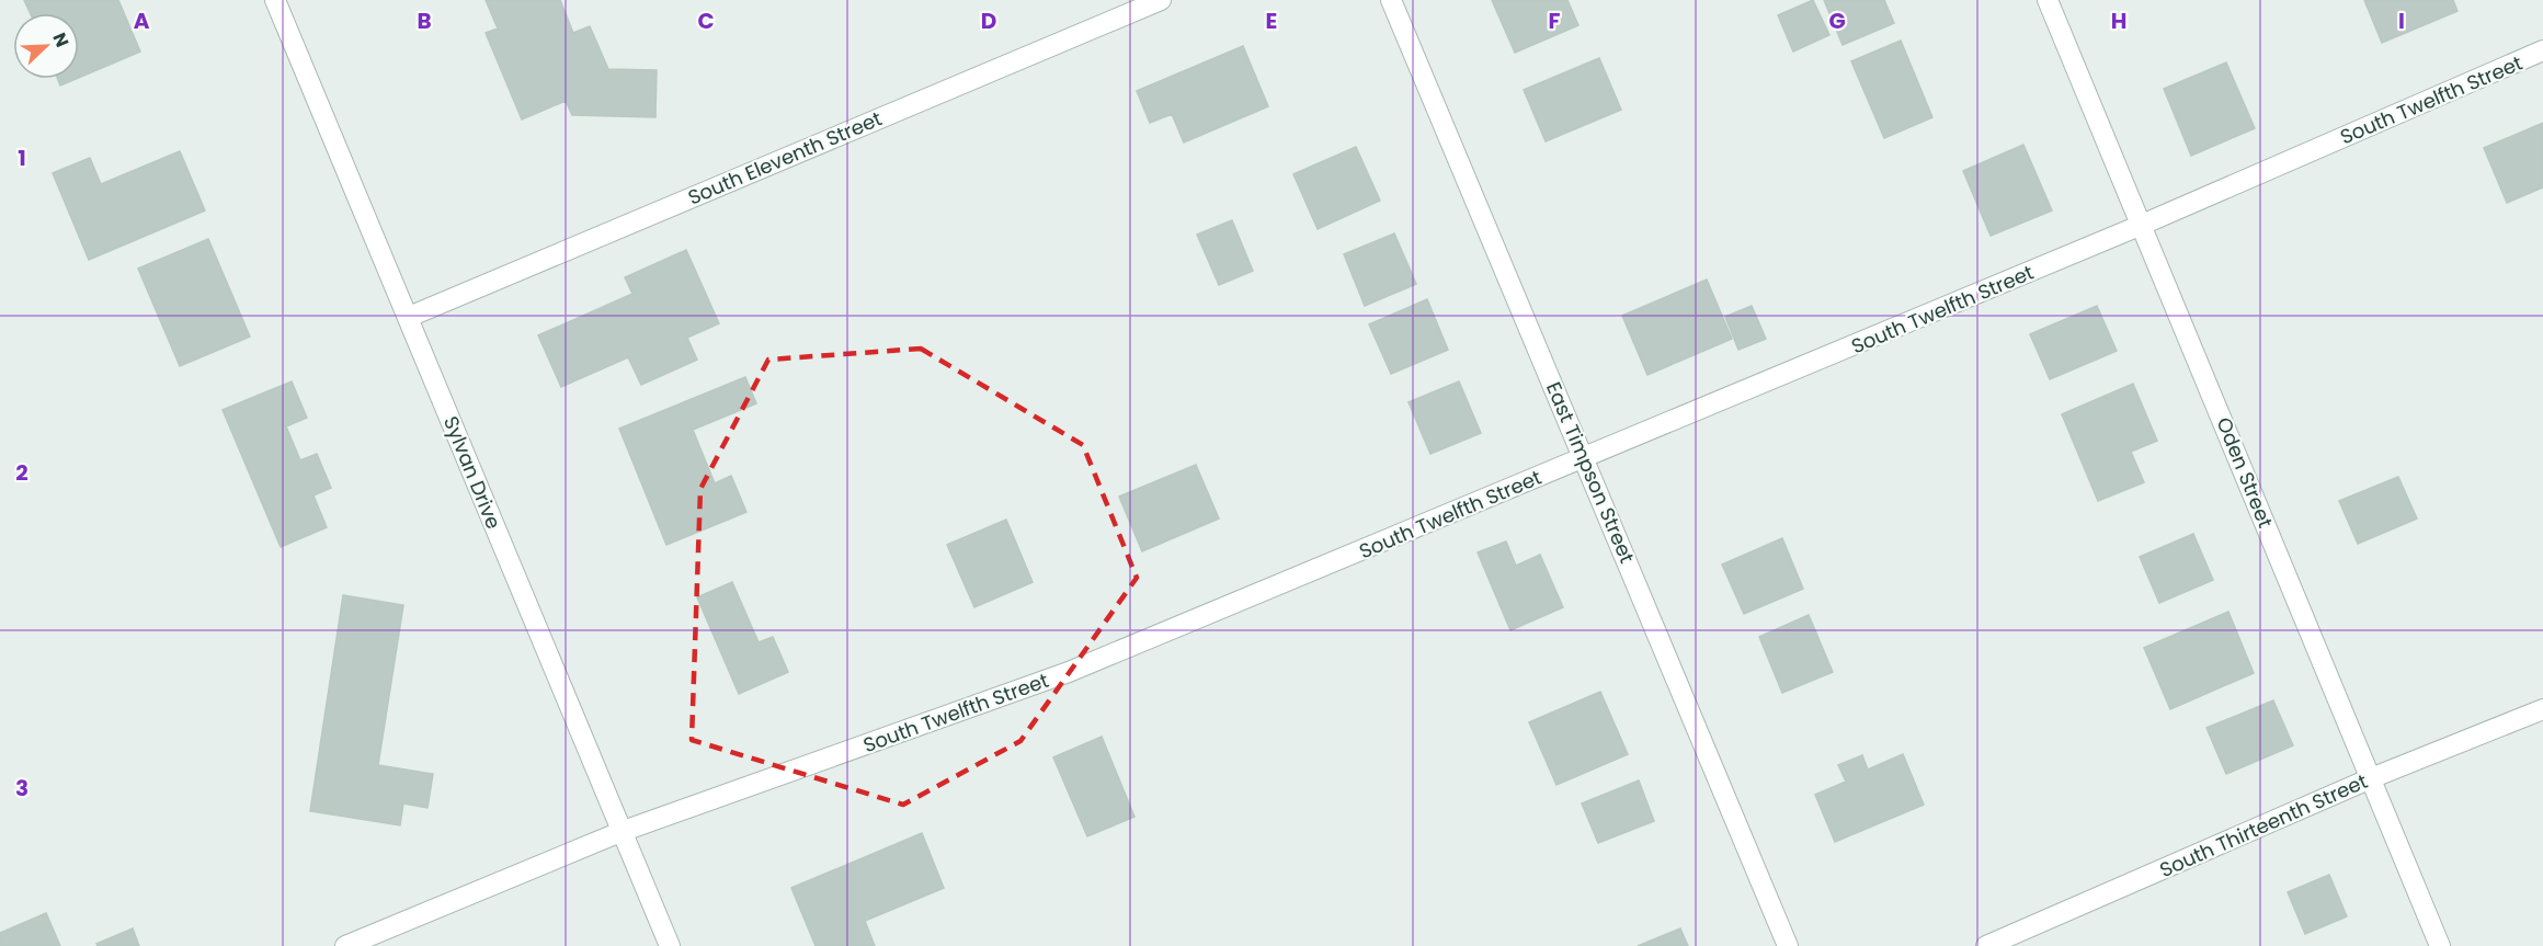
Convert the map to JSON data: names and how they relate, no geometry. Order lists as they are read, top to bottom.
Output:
{
  "streets": {
    "street": [
      "South Twelfth Street",
      "South Eleventh Street",
      "Sylvan Drive",
      "East Timpson Street",
      "Oden Street",
      "South Thirteenth Street"
    ]
  },
  "crossings": [
    ["South Twelfth Street", "Sylvan Drive"],
    ["South Twelfth Street", "East Timpson Street"],
    ["South Twelfth Street", "Oden Street"],
    ["South Eleventh Street", "Sylvan Drive"],
    ["Oden Street", "South Thirteenth Street"]
  ],
  "north": "top right",
  "grid": {
    "columns": [
      "A",
      "B",
      "C",
      "D",
      "E",
      "F",
      "G",
      "H",
      "I"
    ],
    "rows": ["1", "2", "3"]
  }
}
